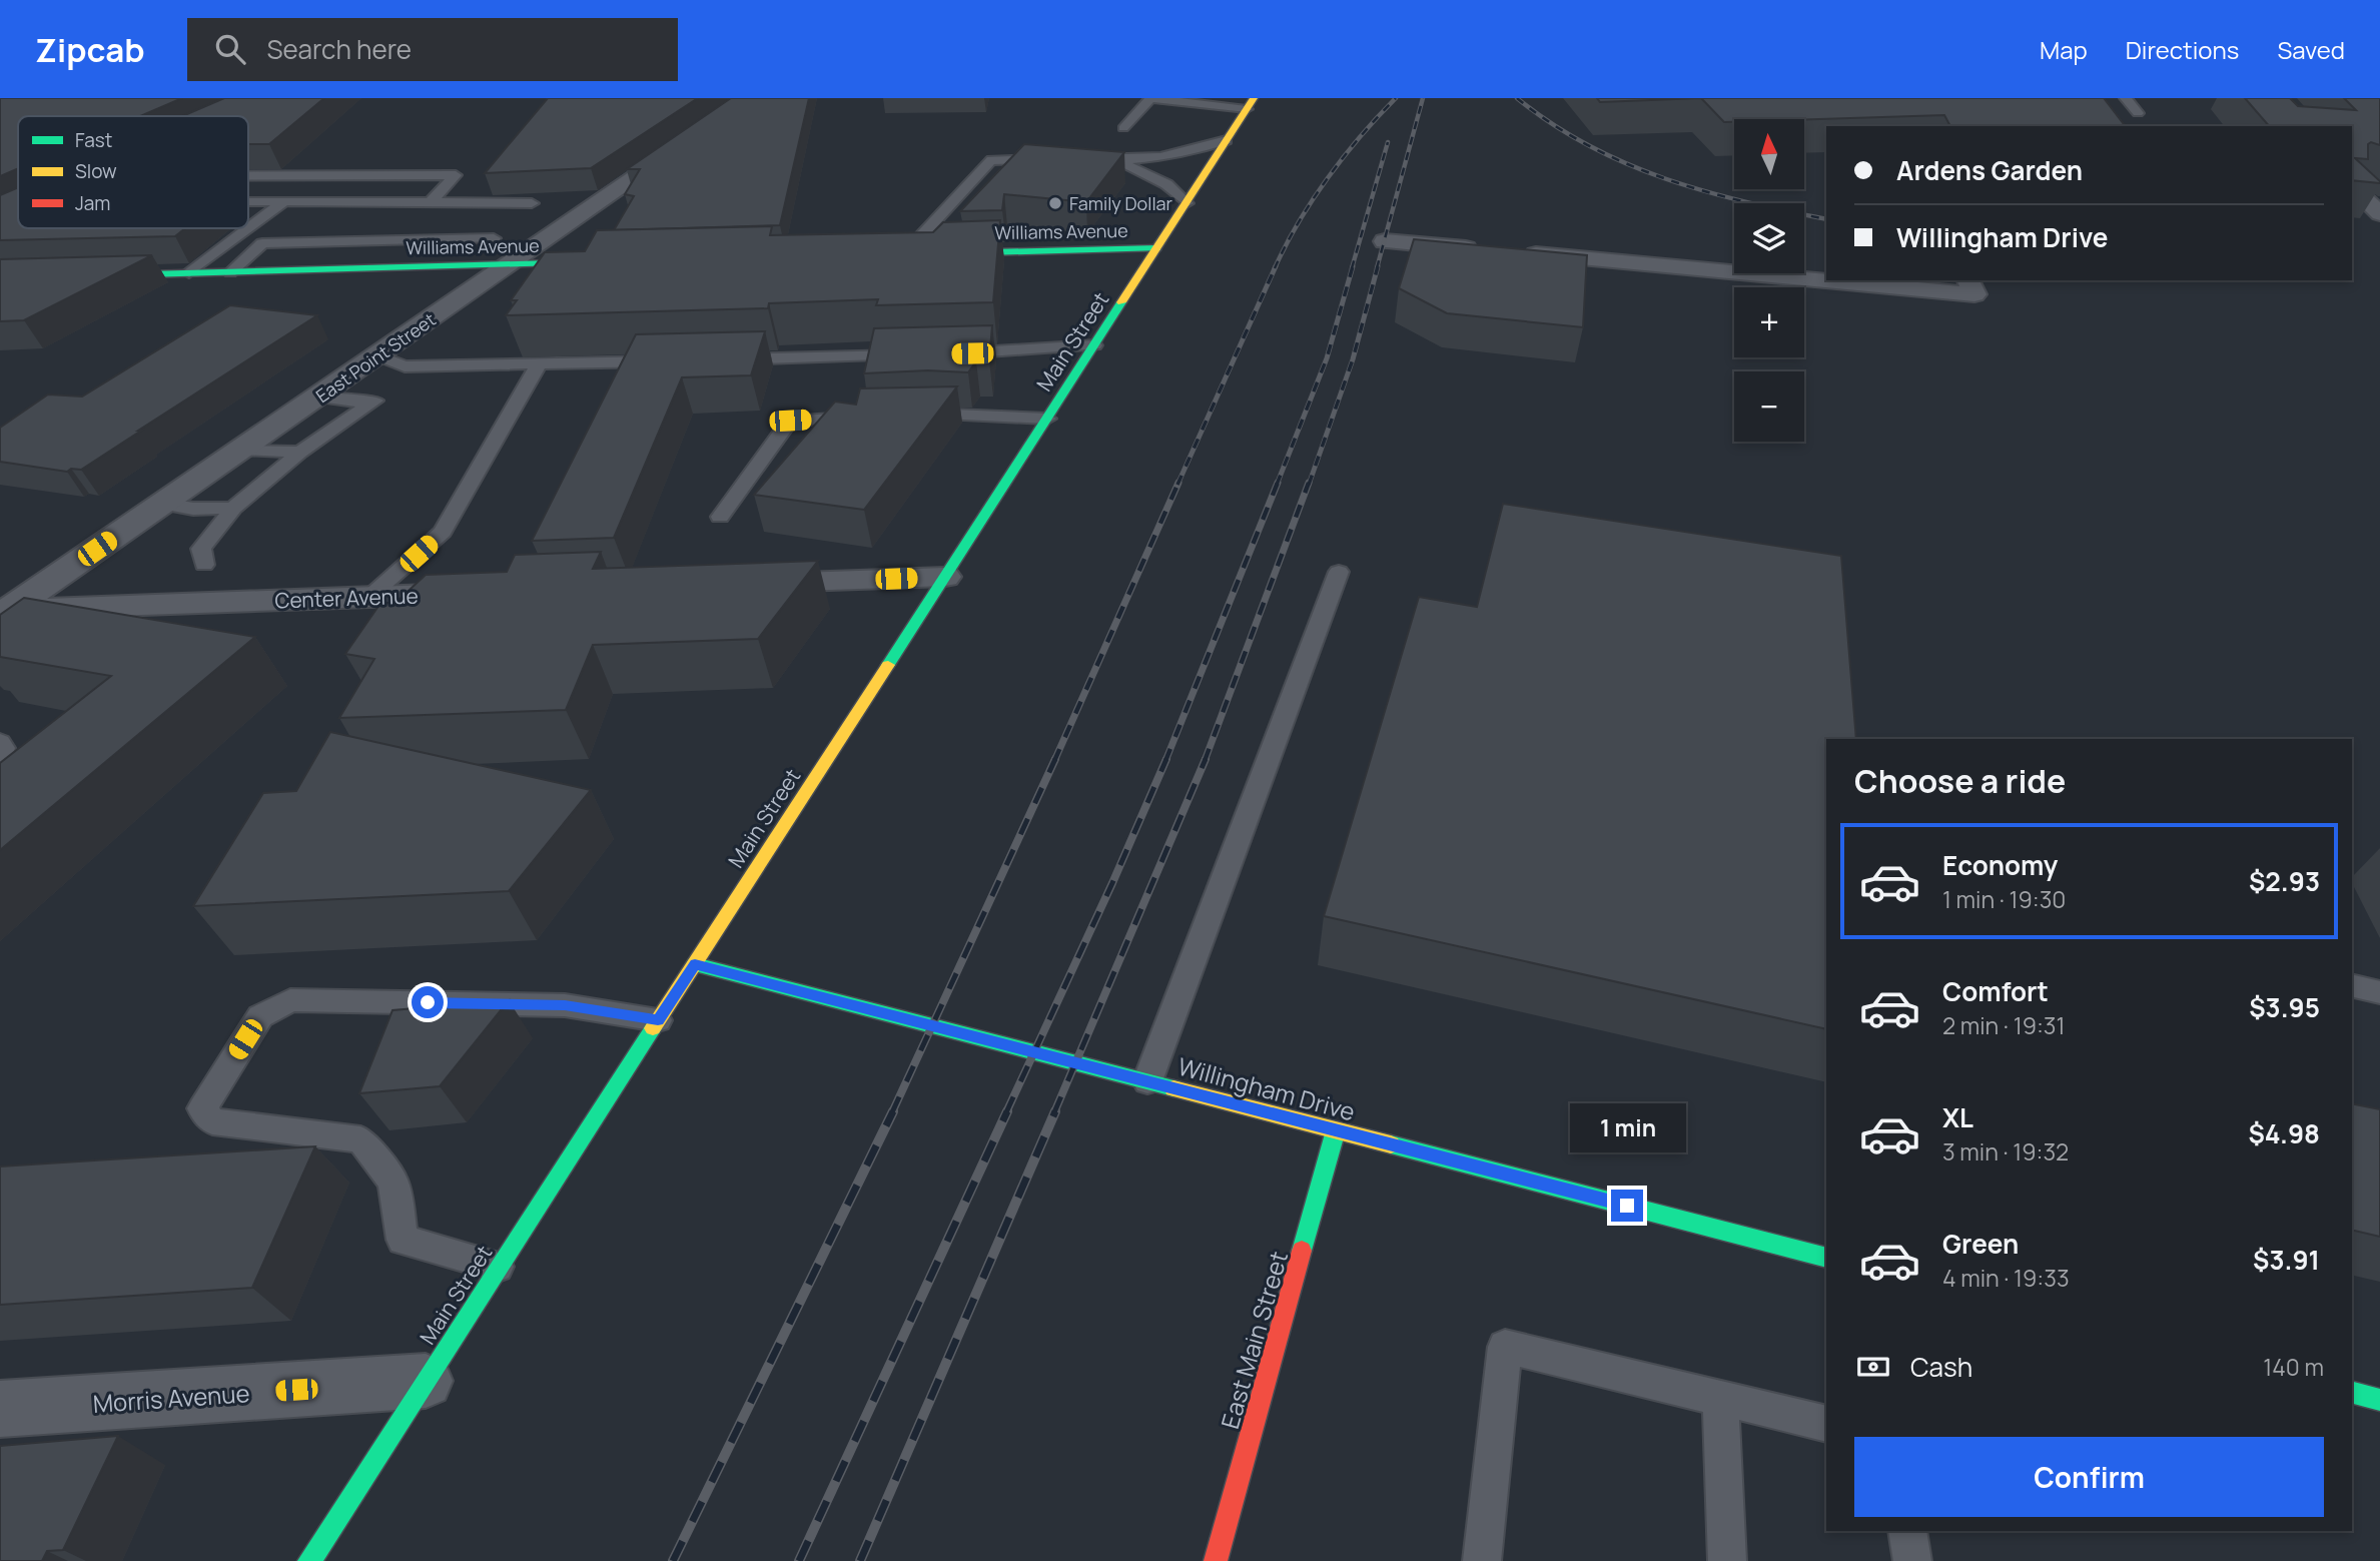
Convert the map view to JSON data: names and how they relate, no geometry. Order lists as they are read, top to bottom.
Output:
{
  "streets": {
    "main road": [
      "Williams Avenue",
      "Main Street",
      "Willingham Drive",
      "East Main Street"
    ],
    "street": ["East Point Street", "Center Avenue", "Morris Avenue"]
  },
  "crossings": [
    ["Williams Avenue", "Main Street"],
    ["Williams Avenue", "East Point Street"],
    ["Main Street", "Willingham Drive"],
    ["Main Street", "Morris Avenue"],
    ["East Point Street", "Center Avenue"],
    ["Willingham Drive", "East Main Street"]
  ],
  "places": ["Family Dollar"],
  "legend": ["Fast", "Slow", "Jam"],
  "north": "top",
  "page": {
    "header": "Zipcab",
    "search": "Search here",
    "nav": ["Map", "Directions", "Saved"],
    "map_buttons": ["+", "−"],
    "banner": ["Ardens Garden", "Willingham Drive"],
    "heading": "Choose a ride",
    "list": [
      {
        "name": "Economy",
        "note": "1 min · 19:30",
        "value": "$2.93"
      },
      {
        "name": "Comfort",
        "note": "2 min · 19:31",
        "value": "$3.95"
      },
      {
        "name": "XL",
        "note": "3 min · 19:32",
        "value": "$4.98"
      },
      {
        "name": "Green",
        "note": "4 min · 19:33",
        "value": "$3.91"
      }
    ],
    "bubble": "1 min",
    "pay": ["Cash", "140 m"],
    "buttons": "Confirm"
  }
}
